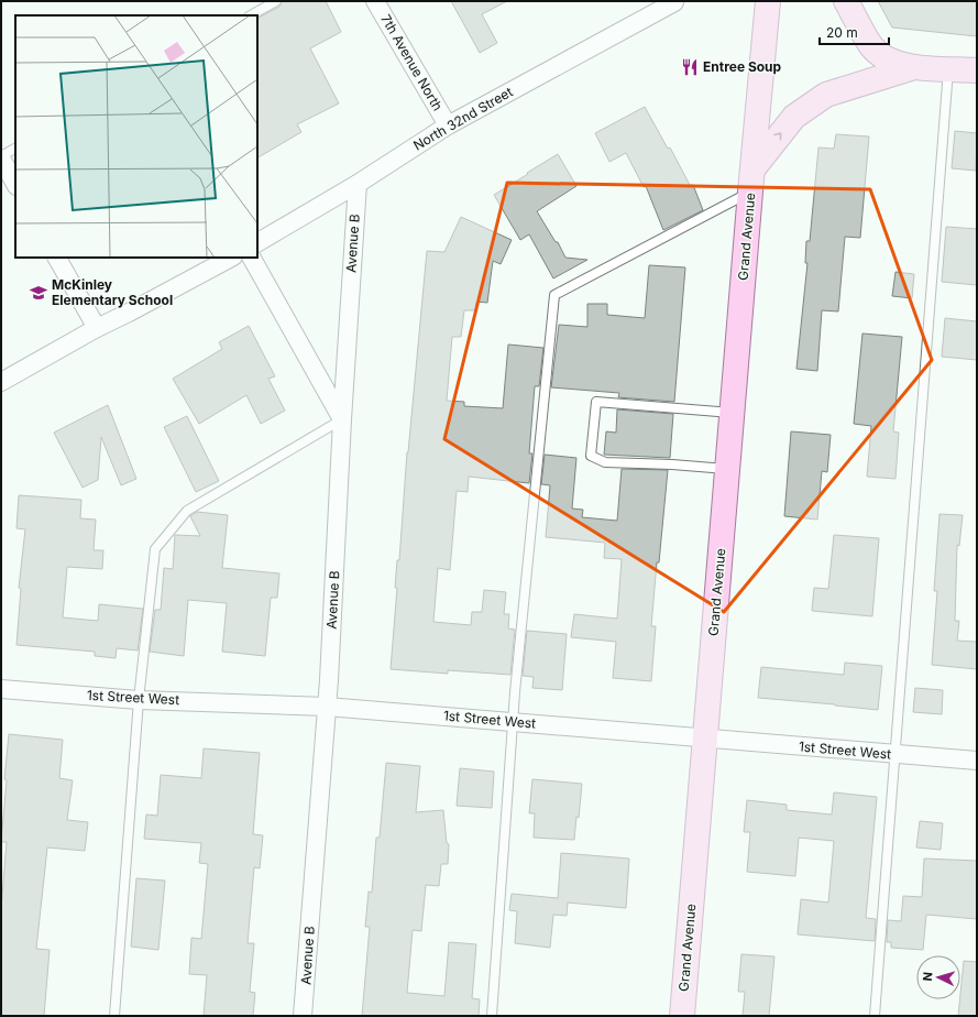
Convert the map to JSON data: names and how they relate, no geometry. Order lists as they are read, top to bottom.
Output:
{
  "streets": {
    "main road": ["Grand Avenue"],
    "street": [
      "7th Avenue North",
      "North 32nd Street",
      "Avenue B",
      "1st Street West"
    ]
  },
  "crossings": [
    ["7th Avenue North", "North 32nd Street"],
    ["North 32nd Street", "Avenue B"],
    ["Grand Avenue", "1st Street West"],
    ["Avenue B", "1st Street West"]
  ],
  "places": {
    "restaurant": ["Entree Soup"],
    "school or university": ["McKinley Elementary School"]
  },
  "scale_bar": "20 m",
  "north": "left"
}
